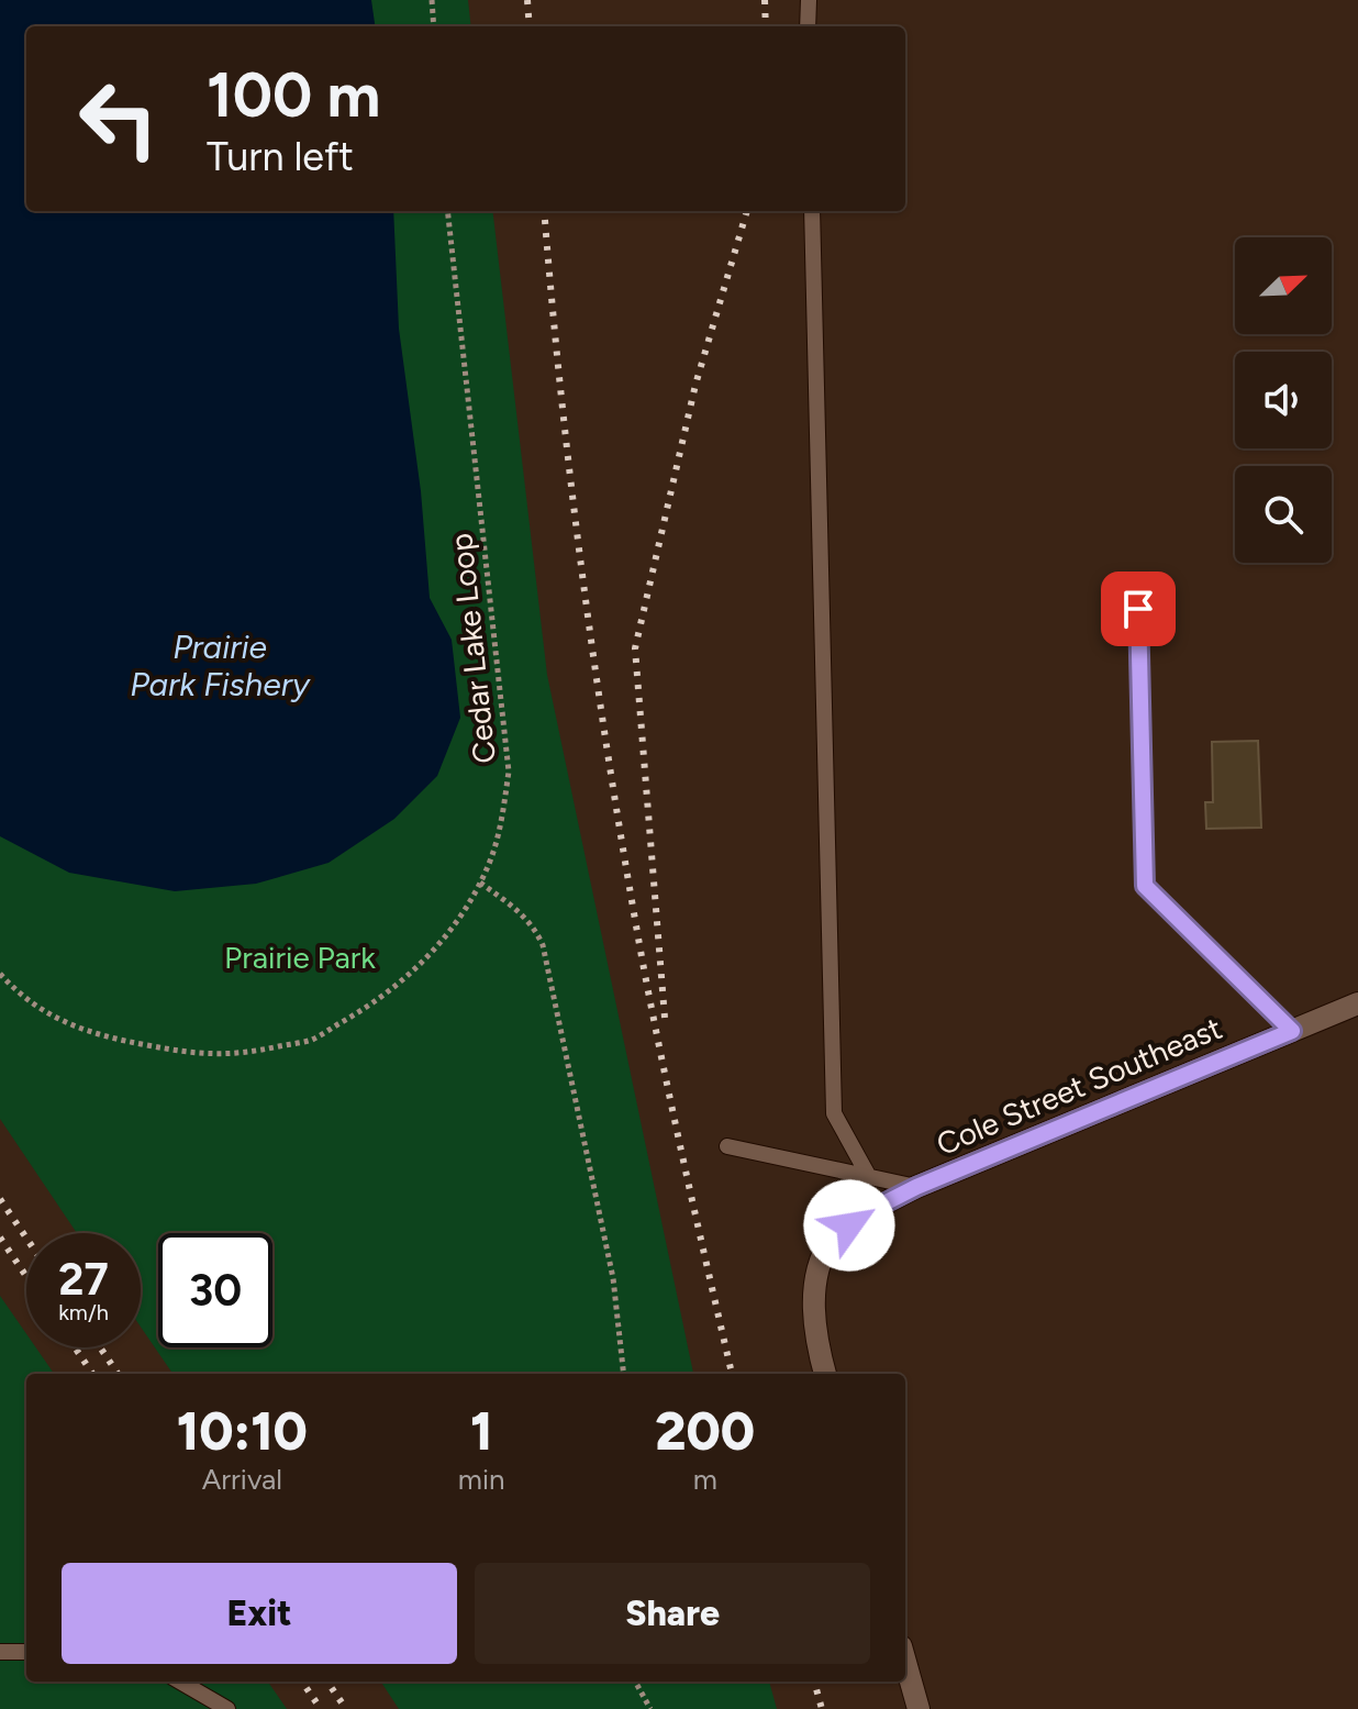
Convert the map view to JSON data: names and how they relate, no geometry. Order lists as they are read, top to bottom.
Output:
{
  "streets": {
    "street": ["Cole Street Southeast"],
    "path": ["Cedar Lake Loop"]
  },
  "water": ["Prairie Park Fishery"],
  "parks": ["Prairie Park"],
  "north": "top right",
  "page": {
    "turn": ["100 m", "Turn left"],
    "speed": "27 km/h",
    "limit": "30",
    "eta": [
      "10:10",
      "Arrival",
      "1",
      "min",
      "200",
      "m"
    ],
    "buttons": ["Exit", "Share"]
  }
}
